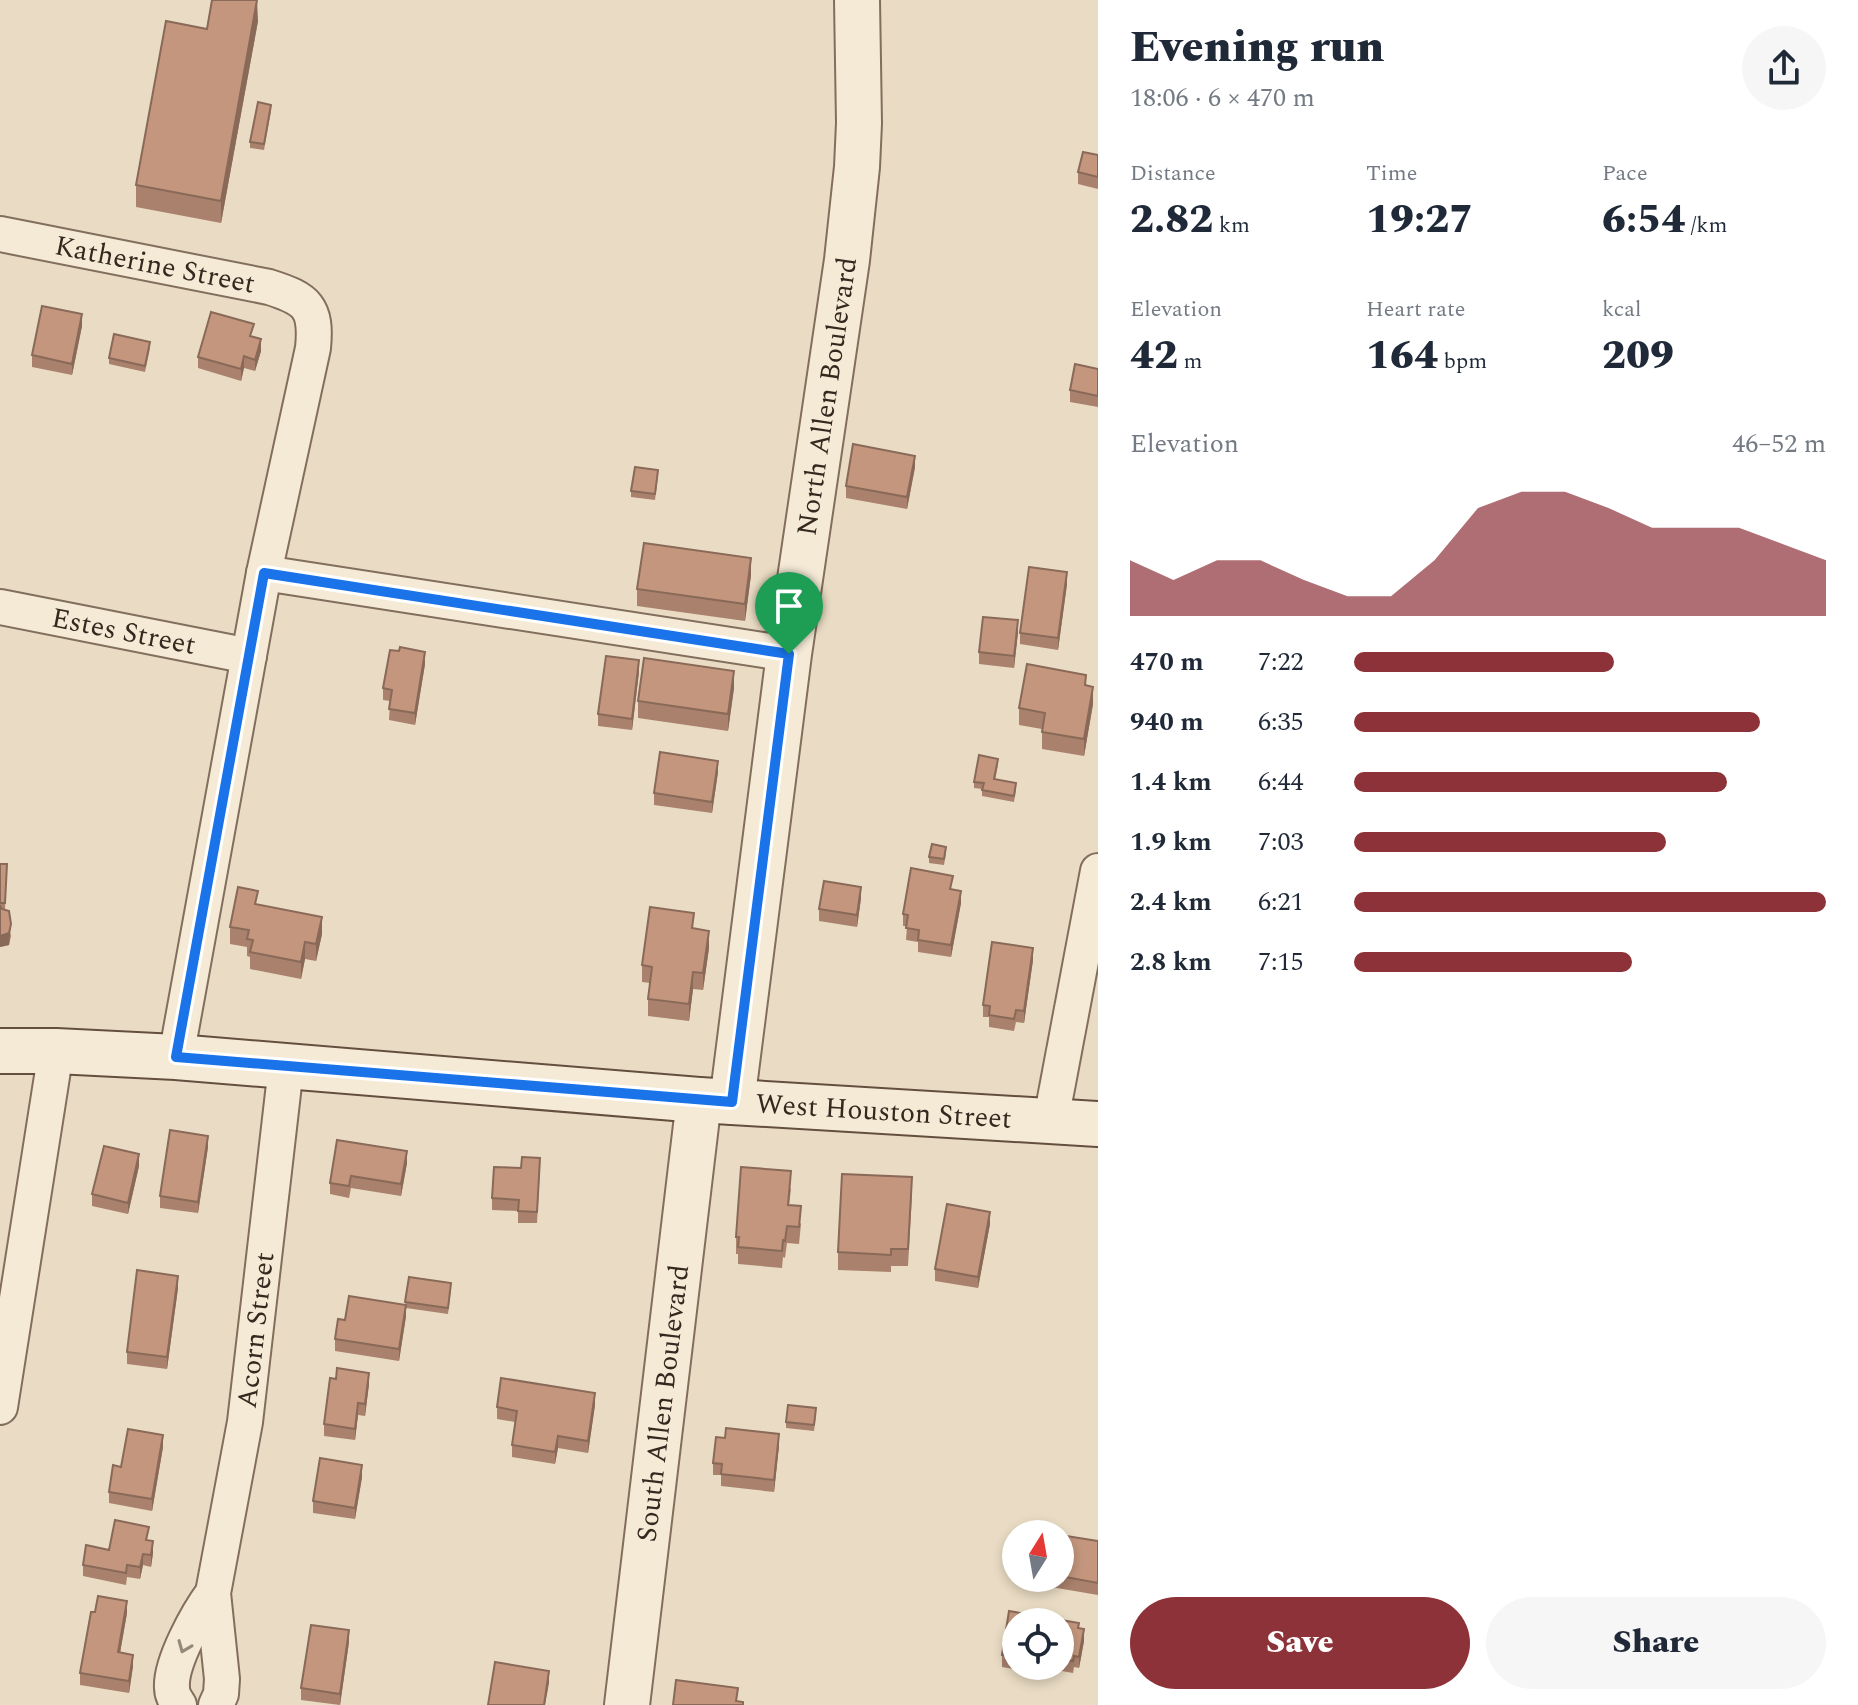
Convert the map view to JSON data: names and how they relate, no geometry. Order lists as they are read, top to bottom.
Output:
{
  "streets": {
    "street": [
      "Katherine Street",
      "North Allen Boulevard",
      "Estes Street",
      "West Houston Street",
      "Acorn Street",
      "South Allen Boulevard"
    ]
  },
  "crossings": [
    ["North Allen Boulevard", "West Houston Street"],
    ["North Allen Boulevard", "South Allen Boulevard"],
    ["West Houston Street", "Acorn Street"],
    ["West Houston Street", "South Allen Boulevard"]
  ],
  "north": "top",
  "page": {
    "heading": ["Evening run", "18:06 · 6 × 470 m"],
    "stats": [
      ["Distance", "2.82 km"],
      ["Time", "19:27"],
      ["Pace", "6:54 /km"],
      ["Elevation", "42 m"],
      ["Heart rate", "164 bpm"],
      ["kcal", "209"]
    ],
    "chart": ["Elevation", "46–52 m"],
    "list": [
      {
        "name": "470 m",
        "note": "7:22"
      },
      {
        "name": "940 m",
        "note": "6:35"
      },
      {
        "name": "1.4 km",
        "note": "6:44"
      },
      {
        "name": "1.9 km",
        "note": "7:03"
      },
      {
        "name": "2.4 km",
        "note": "6:21"
      },
      {
        "name": "2.8 km",
        "note": "7:15"
      }
    ],
    "buttons": ["Save", "Share"]
  }
}
